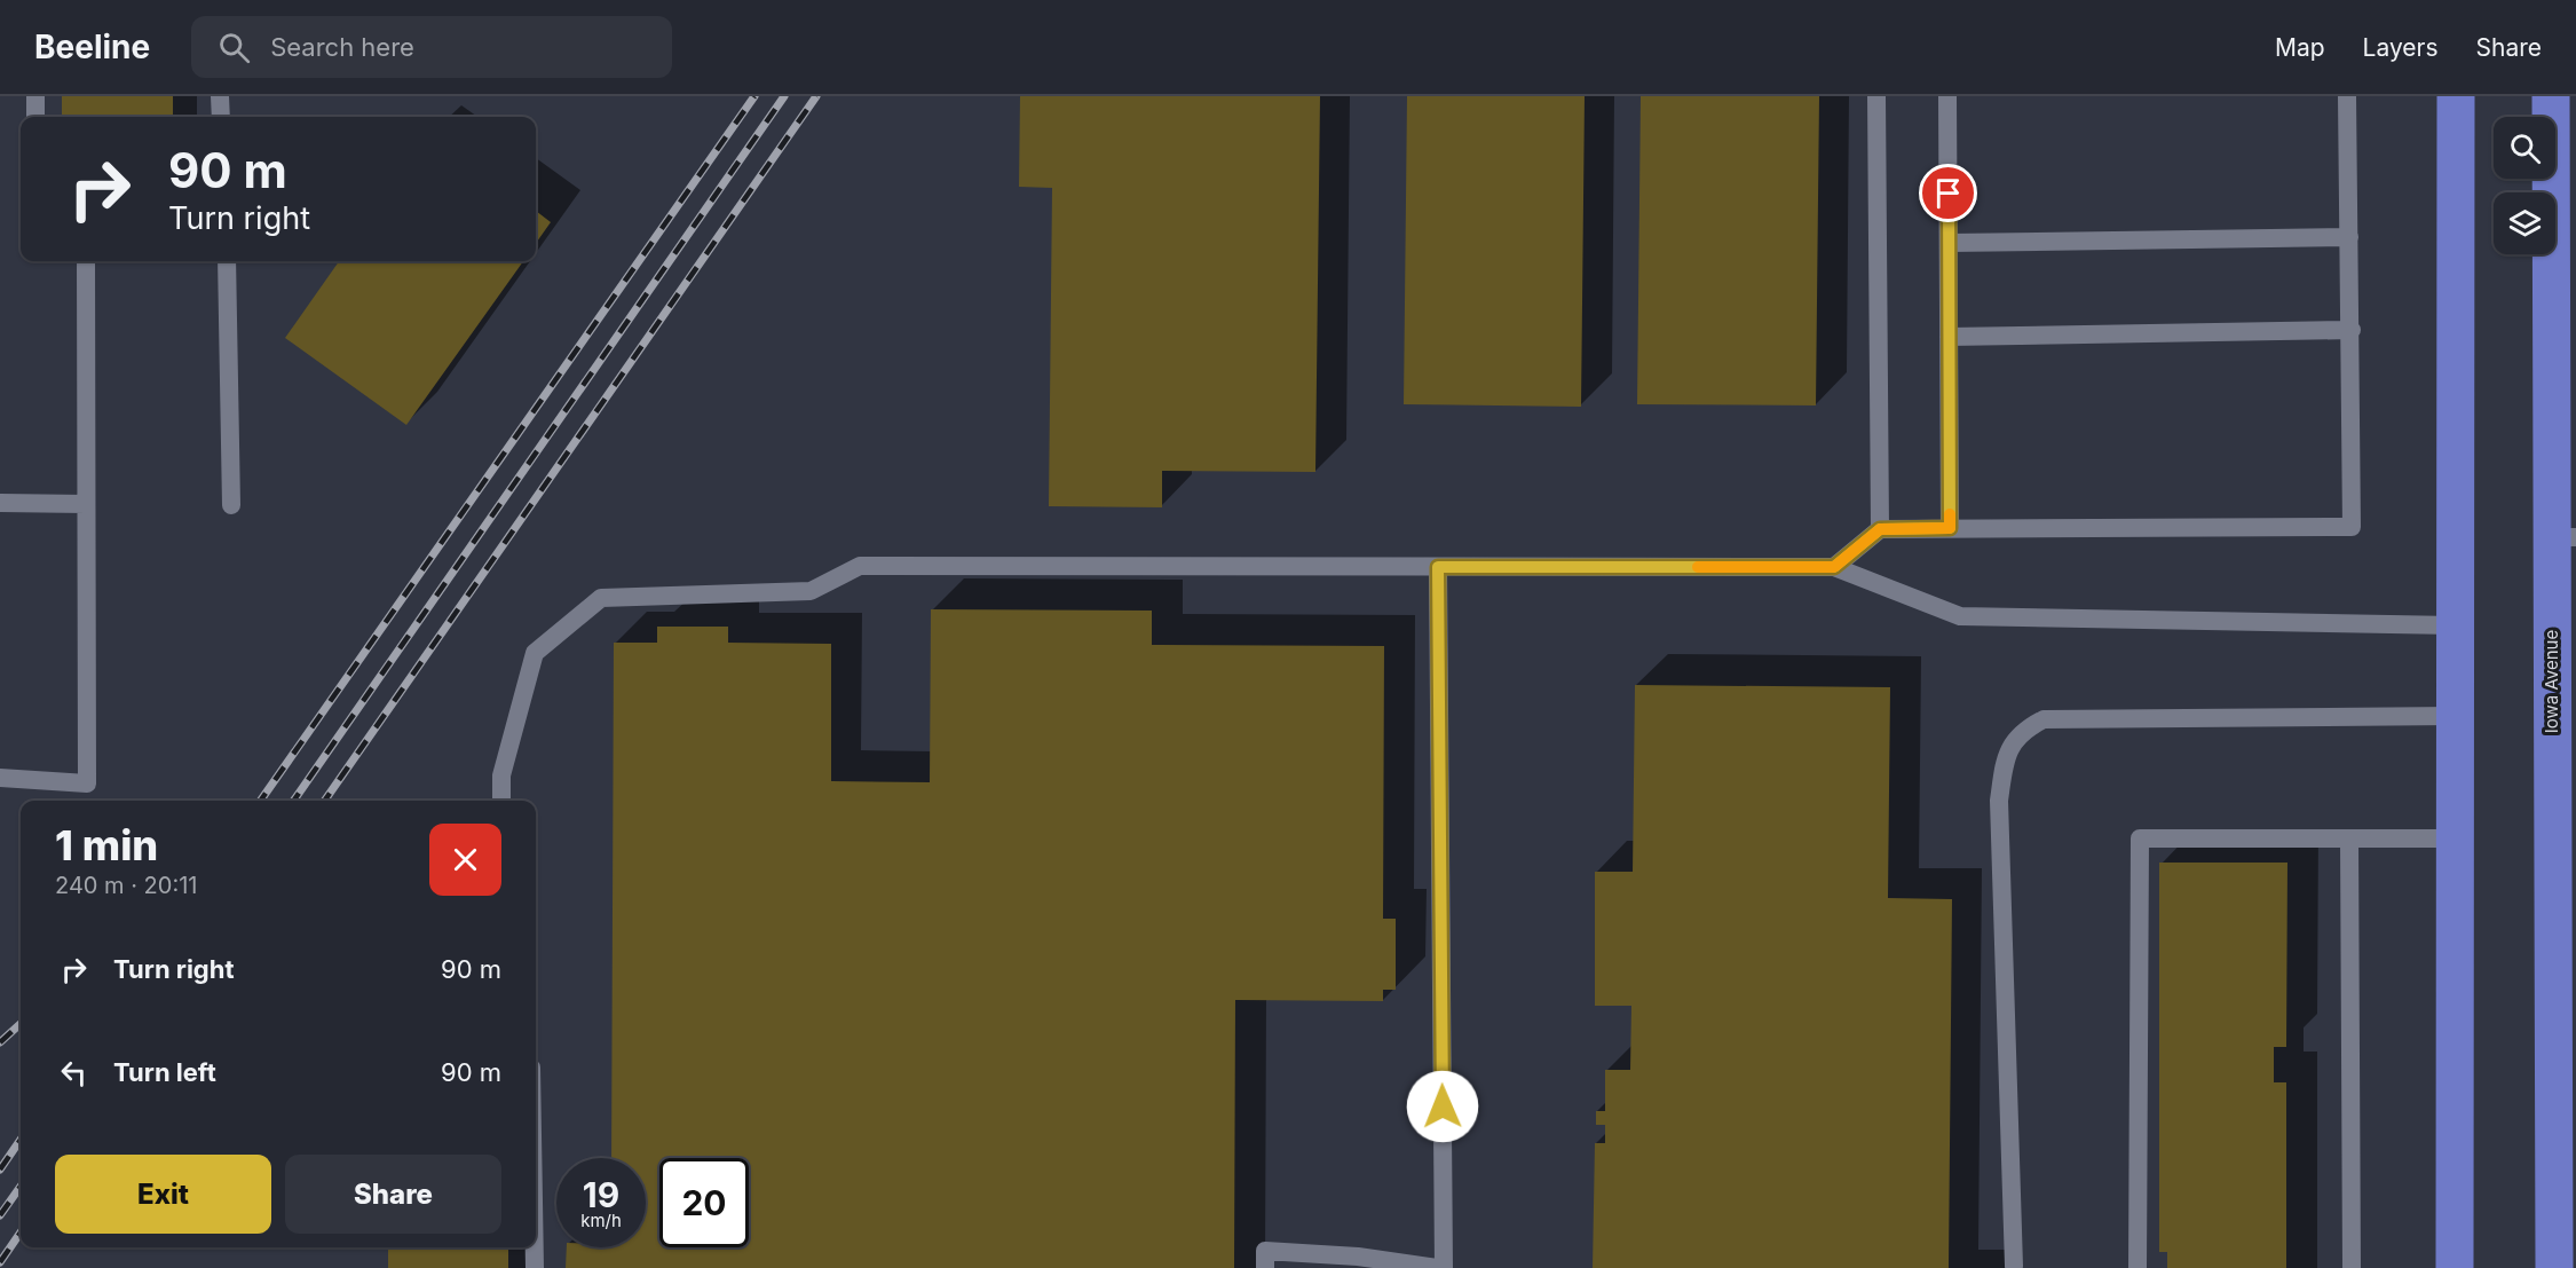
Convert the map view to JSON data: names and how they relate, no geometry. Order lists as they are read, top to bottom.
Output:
{
  "streets": {
    "main road": ["Iowa Avenue"]
  },
  "page": {
    "header": "Beeline",
    "search": "Search here",
    "nav": ["Map", "Layers", "Share"],
    "turn": ["90 m", "Turn right"],
    "heading": ["1 min", "240 m · 20:11"],
    "list": [
      {
        "name": "Turn right",
        "value": "90 m"
      },
      {
        "name": "Turn left",
        "value": "90 m"
      }
    ],
    "buttons": ["Exit", "Share"],
    "speed": "19 km/h",
    "limit": "20"
  }
}
